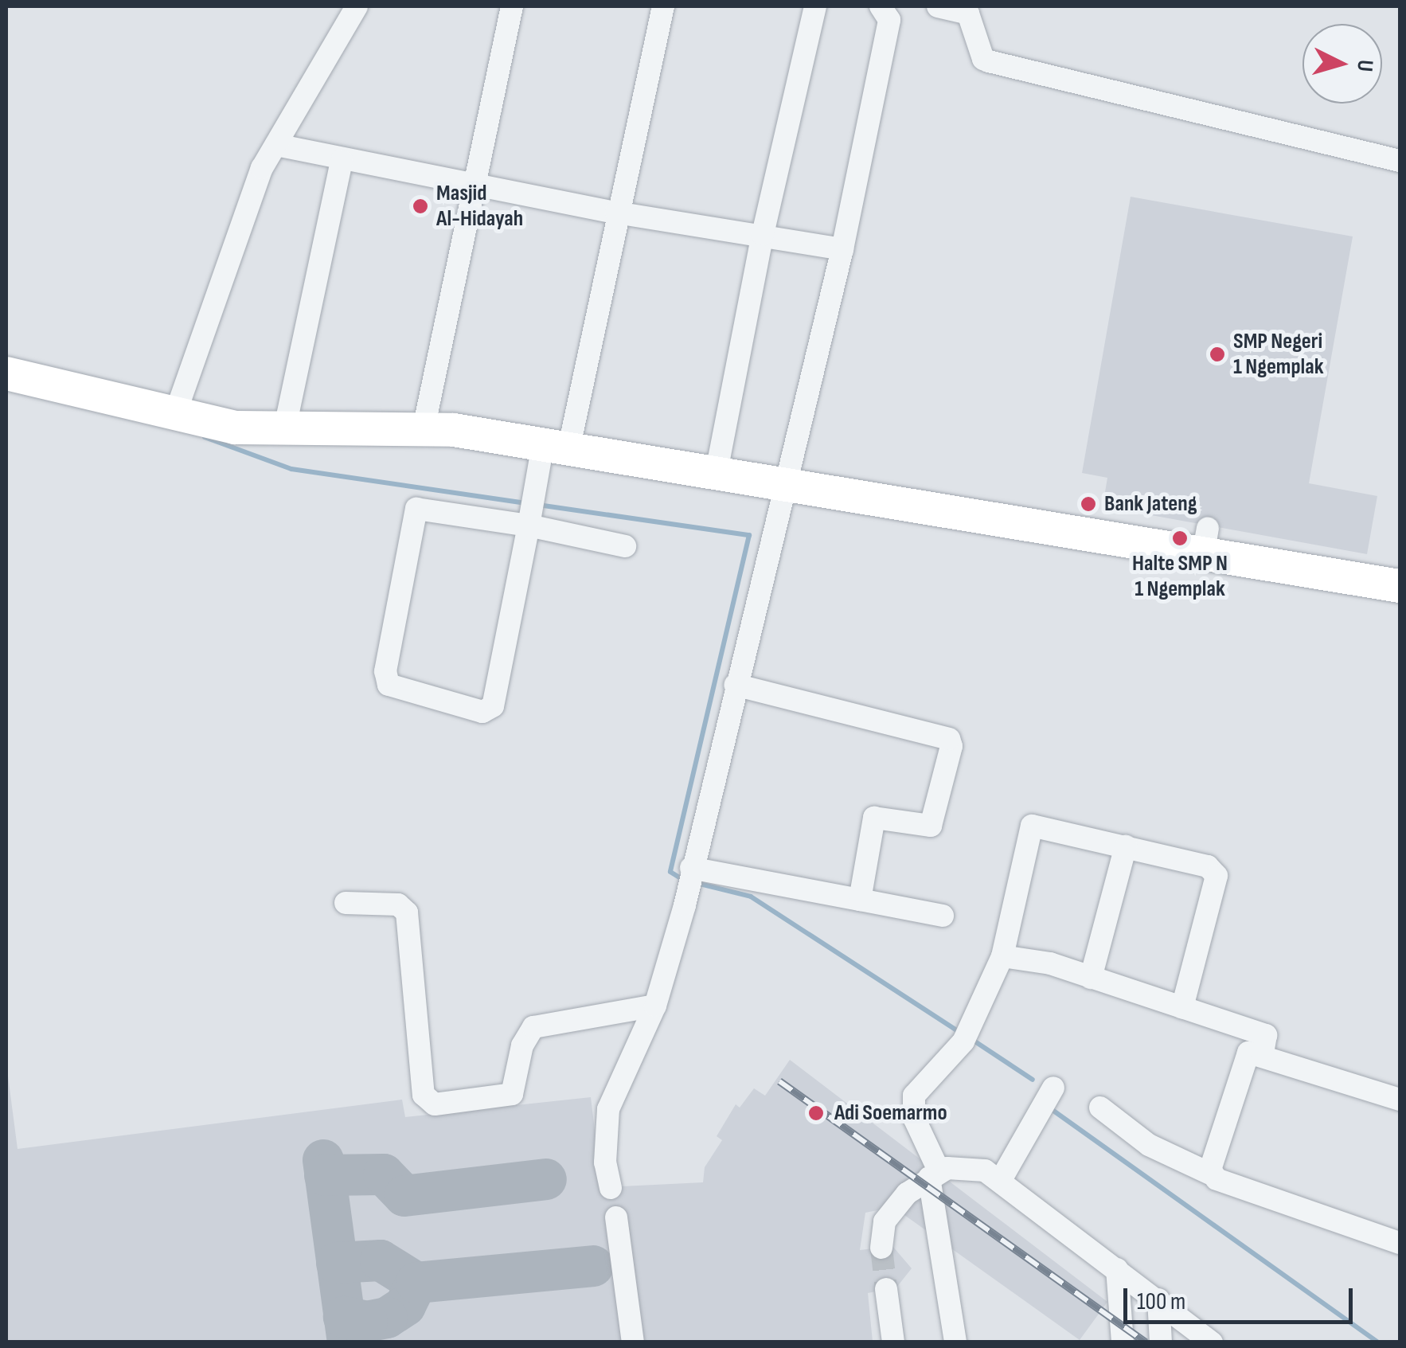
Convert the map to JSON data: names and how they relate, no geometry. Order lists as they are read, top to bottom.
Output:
{
  "places": [
    "Masjid Al-Hidayah",
    "SMP Negeri 1 Ngemplak",
    "Bank Jateng",
    "Halte SMP N 1 Ngemplak",
    "Adi Soemarmo"
  ],
  "scale_bar": "100 m",
  "north": "right"
}
